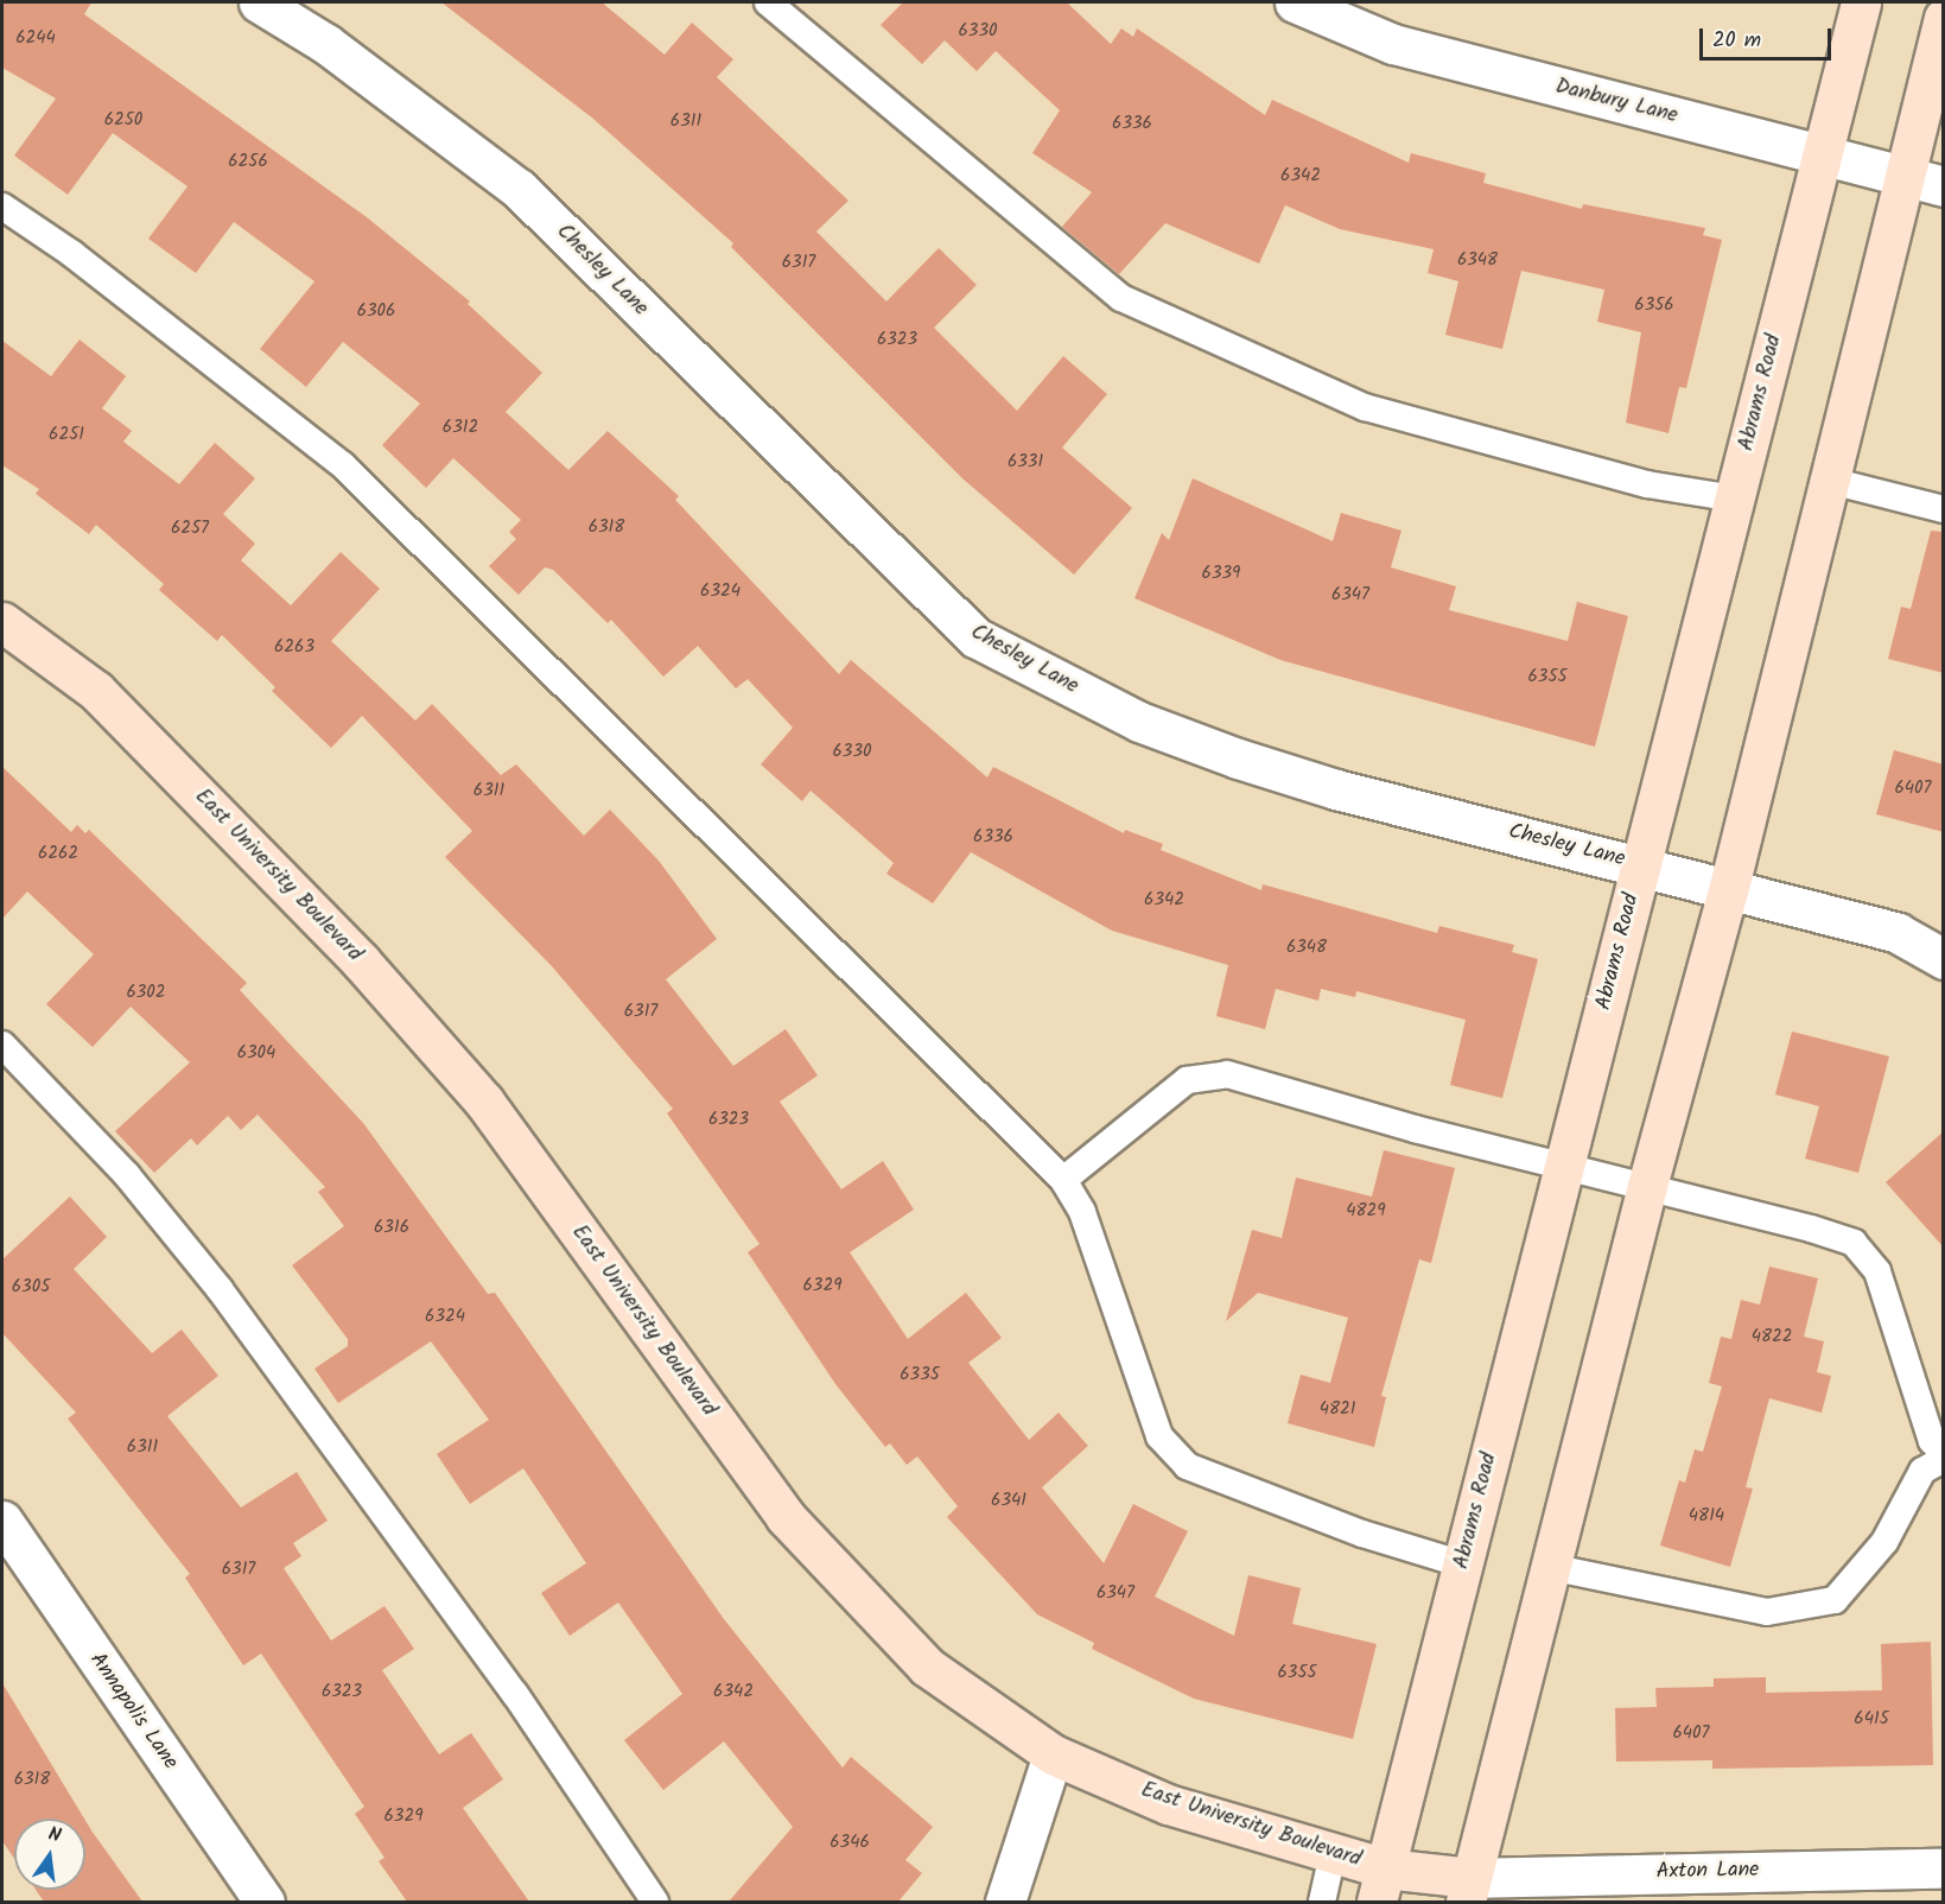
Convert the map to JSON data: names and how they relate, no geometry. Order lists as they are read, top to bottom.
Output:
{
  "streets": {
    "main road": ["Abrams Road", "East University Boulevard"],
    "street": [
      "Danbury Lane",
      "Chesley Lane",
      "Annapolis Lane",
      "Axton Lane"
    ]
  },
  "crossings": [
    ["Danbury Lane", "Abrams Road"],
    ["Chesley Lane", "Abrams Road"],
    ["Abrams Road", "East University Boulevard"],
    ["East University Boulevard", "Axton Lane"]
  ],
  "house_numbers": [
    "6330",
    "6244",
    "6250",
    "6311",
    "6336",
    "6256",
    "6342",
    "6348",
    "6317",
    "6356",
    "6306",
    "6323",
    "6312",
    "6251",
    "6331",
    "6318",
    "6257",
    "6339",
    "6324",
    "6347",
    "6263",
    "6355",
    "6330",
    "6407",
    "6311",
    "6336",
    "6262",
    "6342",
    "6348",
    "6302",
    "6317",
    "6304",
    "6323",
    "4829",
    "6316",
    "6329",
    "6305",
    "6324",
    "4822",
    "6335",
    "4821",
    "6311",
    "6341",
    "4814",
    "6317",
    "6347",
    "6355",
    "6323",
    "6342",
    "6415",
    "6407",
    "6318",
    "6329",
    "6346"
  ],
  "scale_bar": "20 m",
  "north": "top"
}
